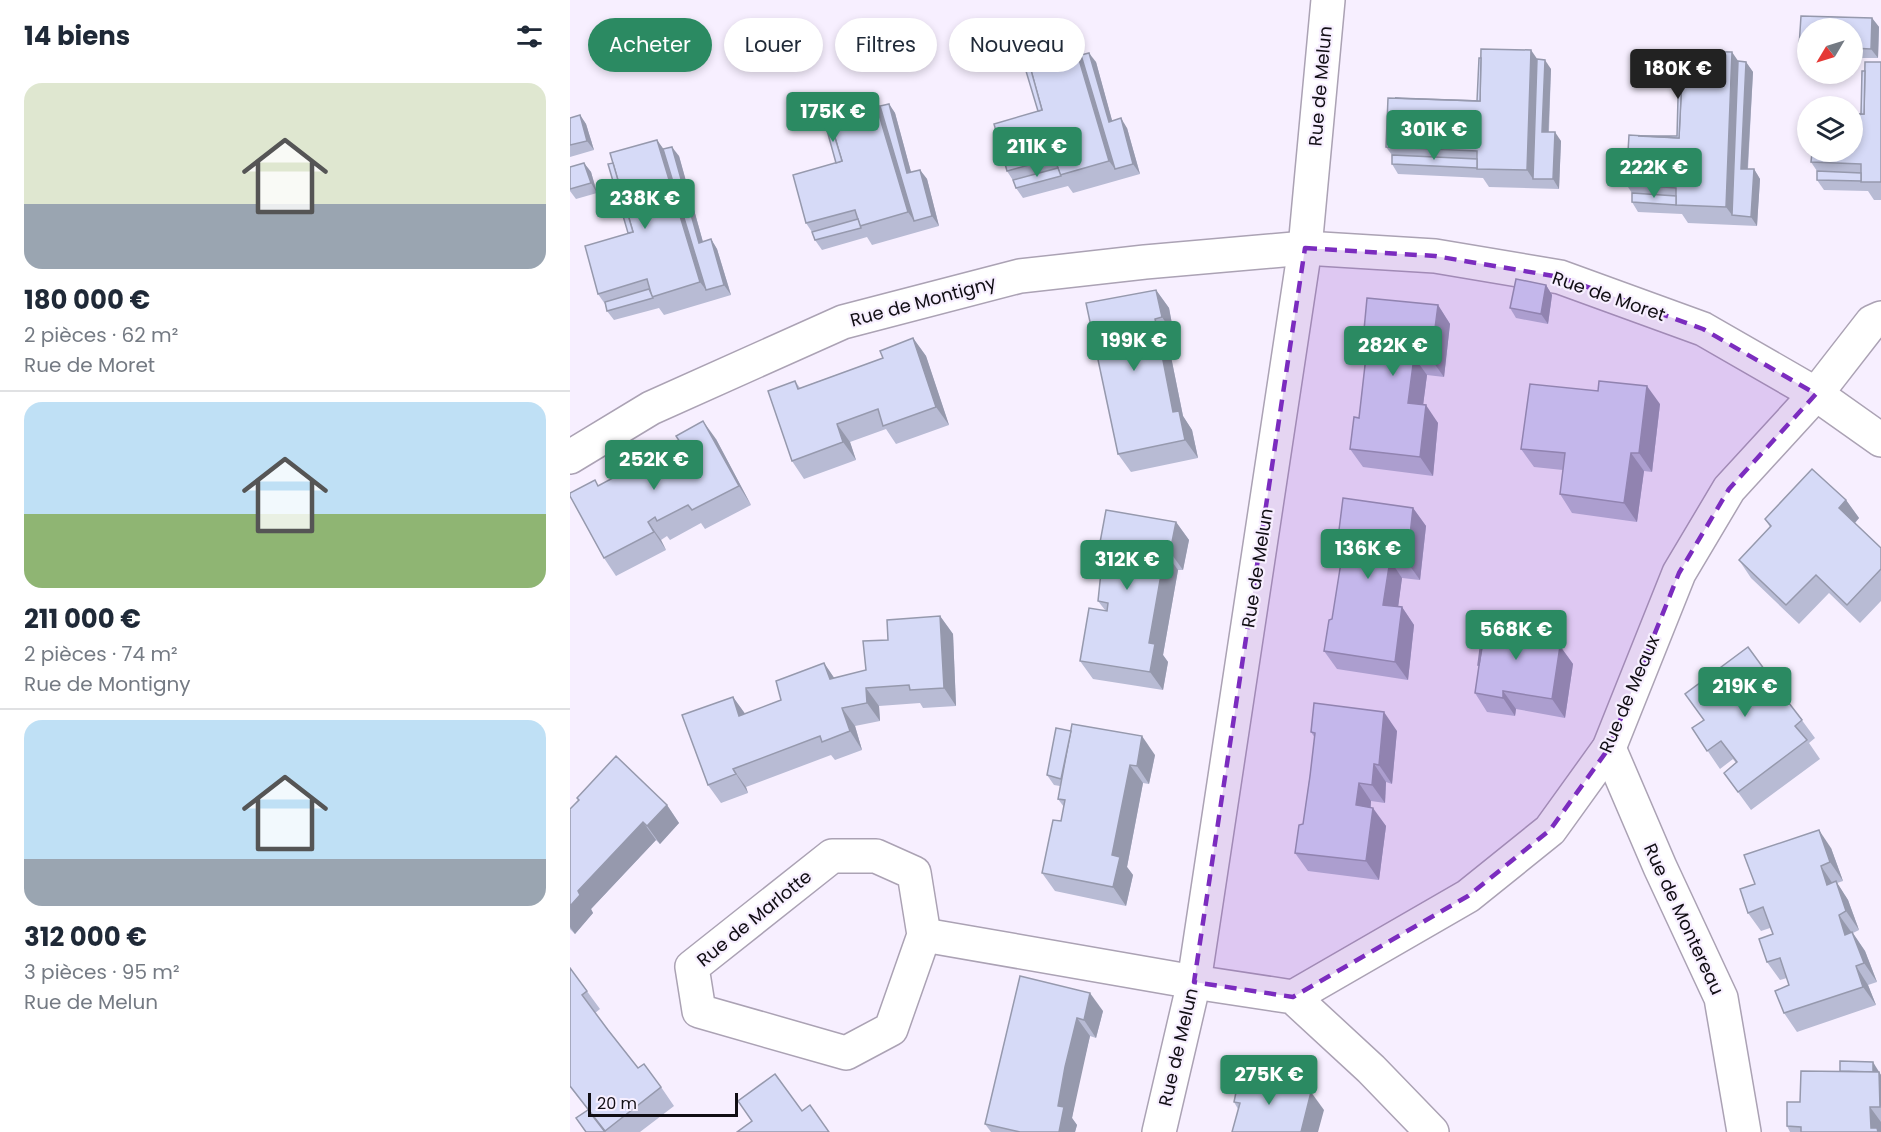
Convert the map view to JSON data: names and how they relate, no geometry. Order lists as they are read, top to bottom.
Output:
{
  "streets": {
    "street": [
      "Rue de Melun",
      "Rue de Moret",
      "Rue de Montigny",
      "Rue de Meaux",
      "Rue de Marlotte",
      "Rue de Montereau"
    ]
  },
  "crossings": [
    ["Rue de Melun", "Rue de Moret"],
    ["Rue de Melun", "Rue de Montigny"],
    ["Rue de Moret", "Rue de Montigny"],
    ["Rue de Moret", "Rue de Meaux"],
    ["Rue de Meaux", "Rue de Montereau"]
  ],
  "scale_bar": "20 m",
  "north": "bottom left",
  "page": {
    "heading": "14 biens",
    "chip": [
      "Acheter",
      "Louer",
      "Filtres",
      "Nouveau"
    ],
    "price": [
      "180K €",
      "175K €",
      "301K €",
      "211K €",
      "222K €",
      "238K €",
      "199K €",
      "282K €",
      "252K €",
      "136K €",
      "312K €",
      "568K €",
      "219K €",
      "275K €"
    ],
    "list": [
      {
        "name": "180 000 €",
        "note": "2 pièces · 62 m² · Rue de Moret"
      },
      {
        "name": "211 000 €",
        "note": "2 pièces · 74 m² · Rue de Montigny"
      },
      {
        "name": "312 000 €",
        "note": "3 pièces · 95 m² · Rue de Melun"
      }
    ],
    "scale": "20 m"
  }
}
